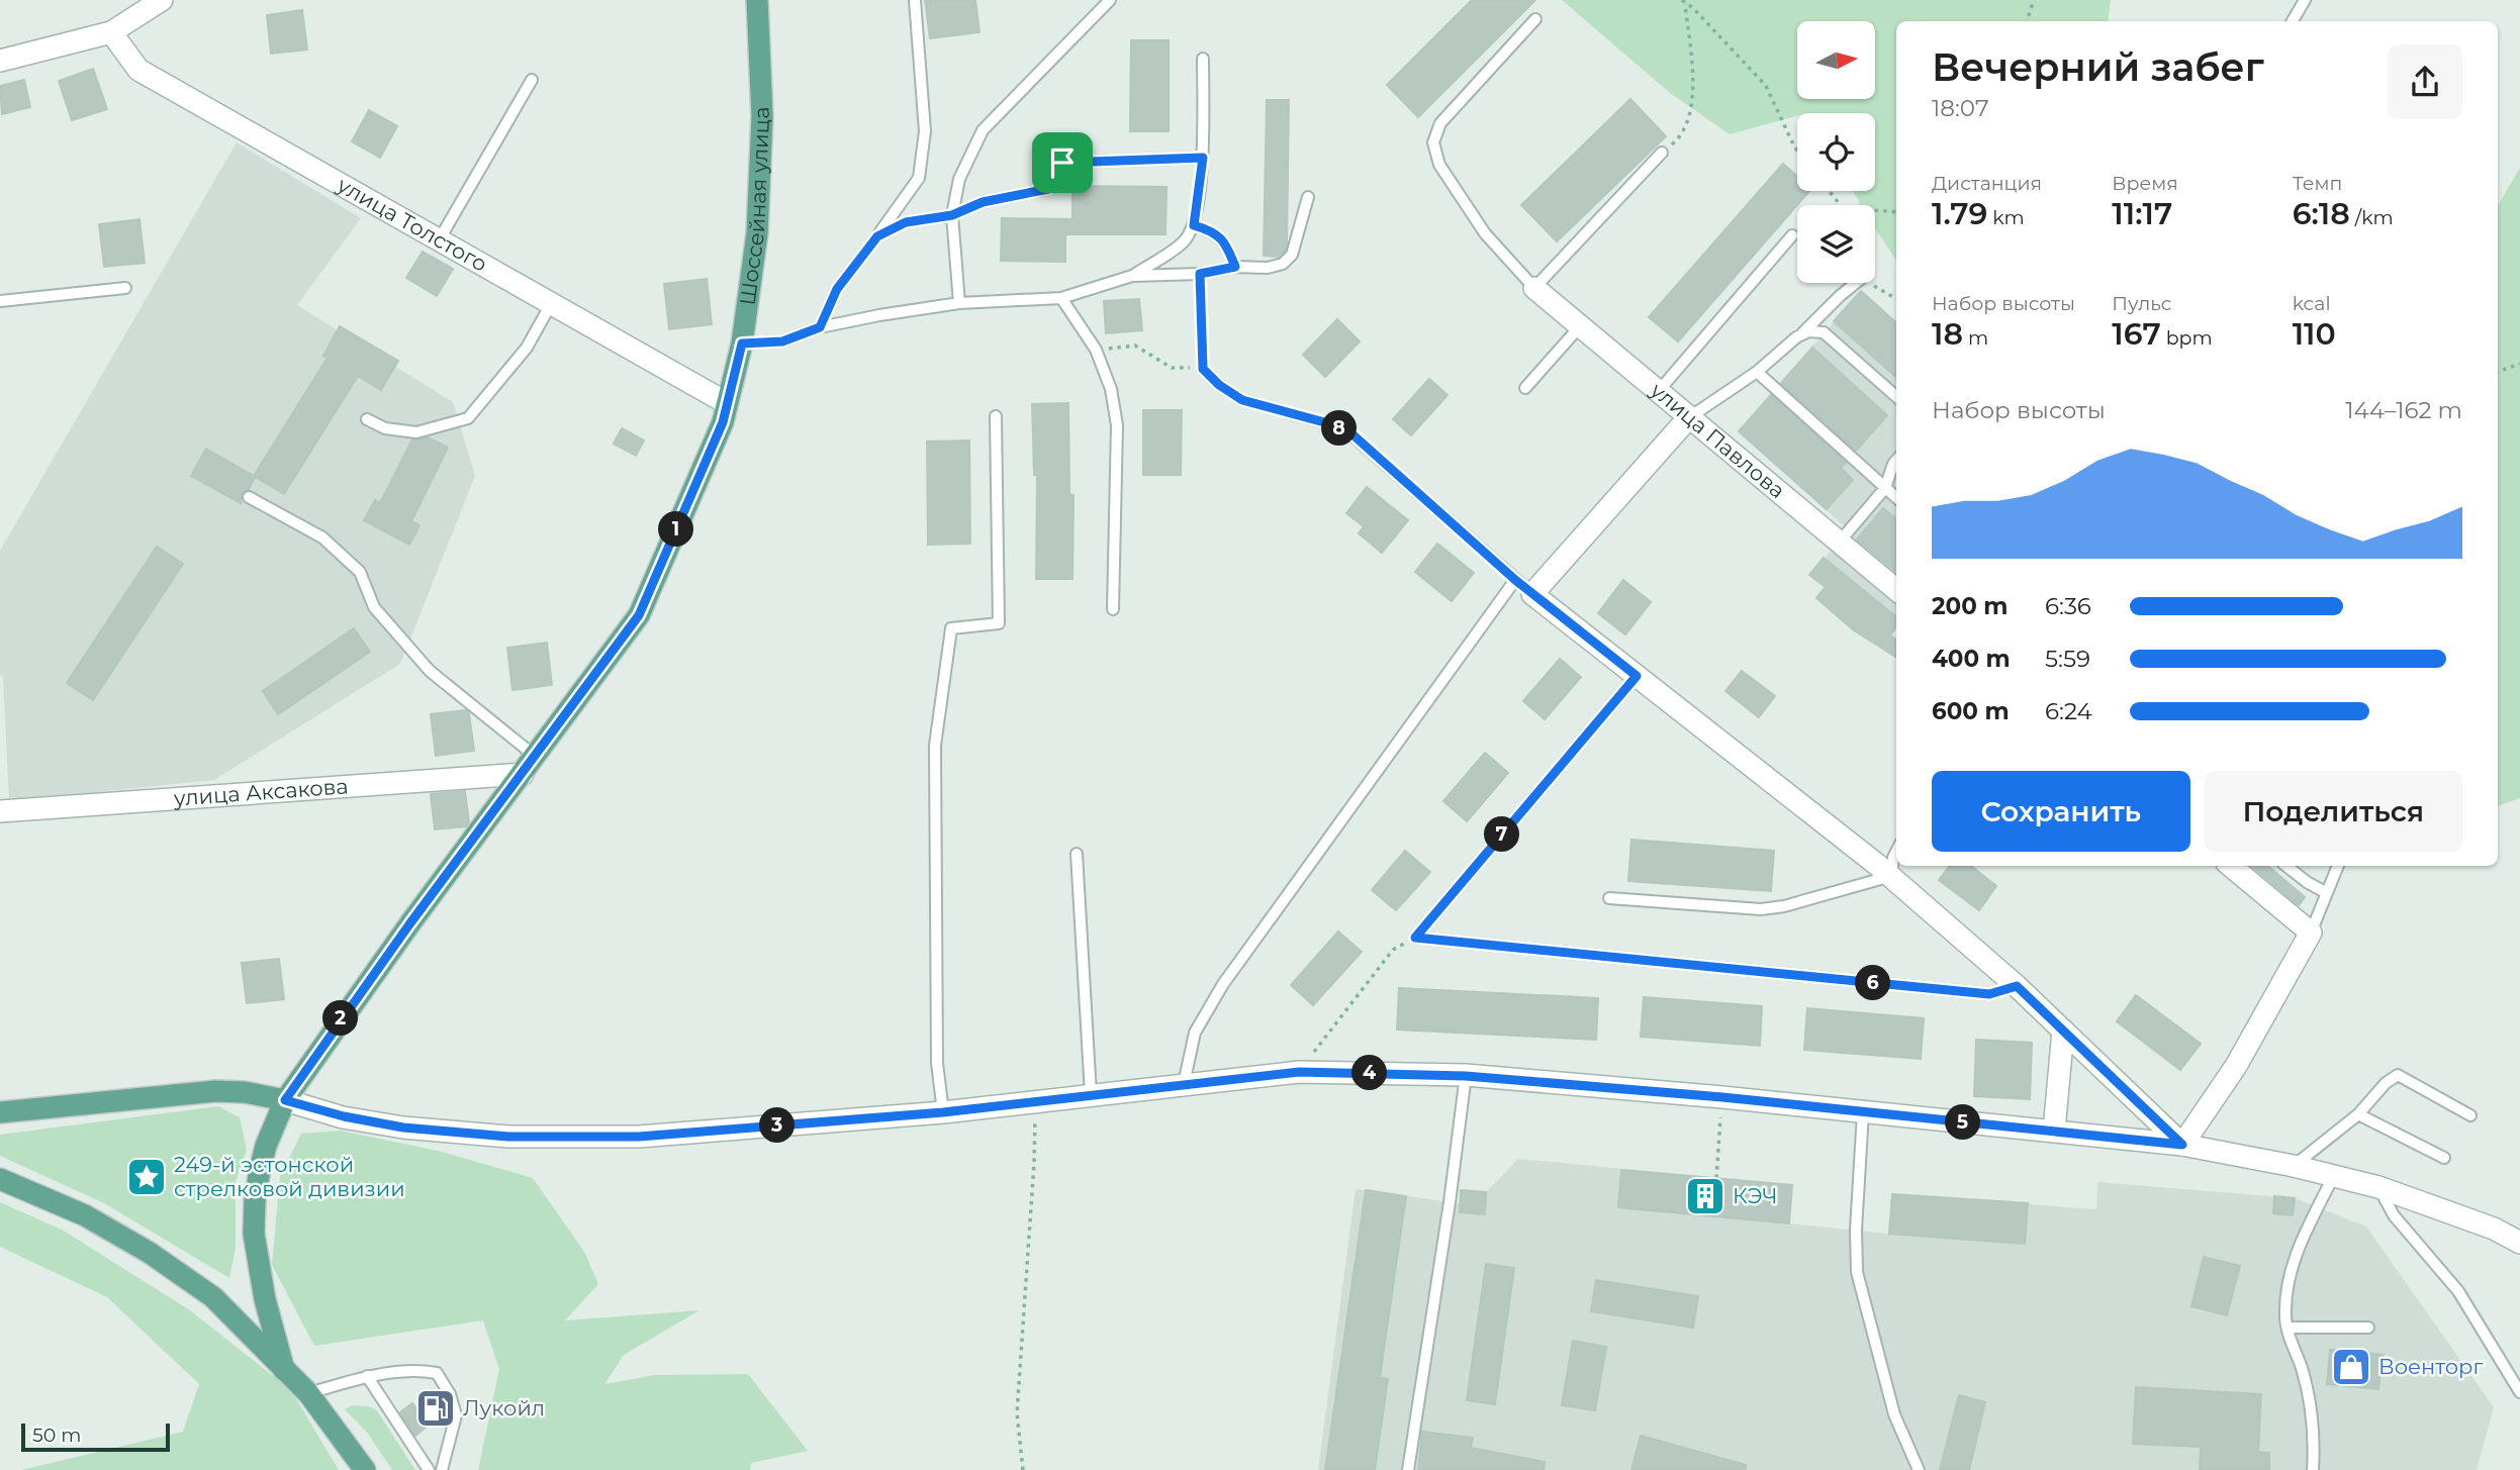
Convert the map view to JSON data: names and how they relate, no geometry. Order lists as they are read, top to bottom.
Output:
{
  "streets": {
    "main road": ["Шоссейная улица"],
    "street": ["улица Толстого", "улица Павлова", "улица Аксакова"]
  },
  "crossings": [
    ["Шоссейная улица", "улица Толстого"],
    ["Шоссейная улица", "улица Аксакова"]
  ],
  "places": {
    "place": ["249-й эстонской стрелковой дивизии"],
    "building": ["КЭЧ"],
    "shop": ["Военторг"],
    "fuel station": ["Лукойл"]
  },
  "scale_bar": "50 m",
  "north": "right",
  "page": {
    "heading": ["Вечерний забег", "18:07"],
    "stats": [
      ["Дистанция", "1.79 km"],
      ["Время", "11:17"],
      ["Темп", "6:18 /km"],
      ["Набор высоты", "18 m"],
      ["Пульс", "167 bpm"],
      ["kcal", "110"]
    ],
    "chart": ["Набор высоты", "144–162 m"],
    "pins": [
      "8",
      "1",
      "7",
      "6",
      "2",
      "4",
      "5",
      "3"
    ],
    "list": [
      {
        "name": "200 m",
        "note": "6:36"
      },
      {
        "name": "400 m",
        "note": "5:59"
      },
      {
        "name": "600 m",
        "note": "6:24"
      }
    ],
    "buttons": ["Сохранить", "Поделиться"],
    "scale": "50 m"
  }
}
